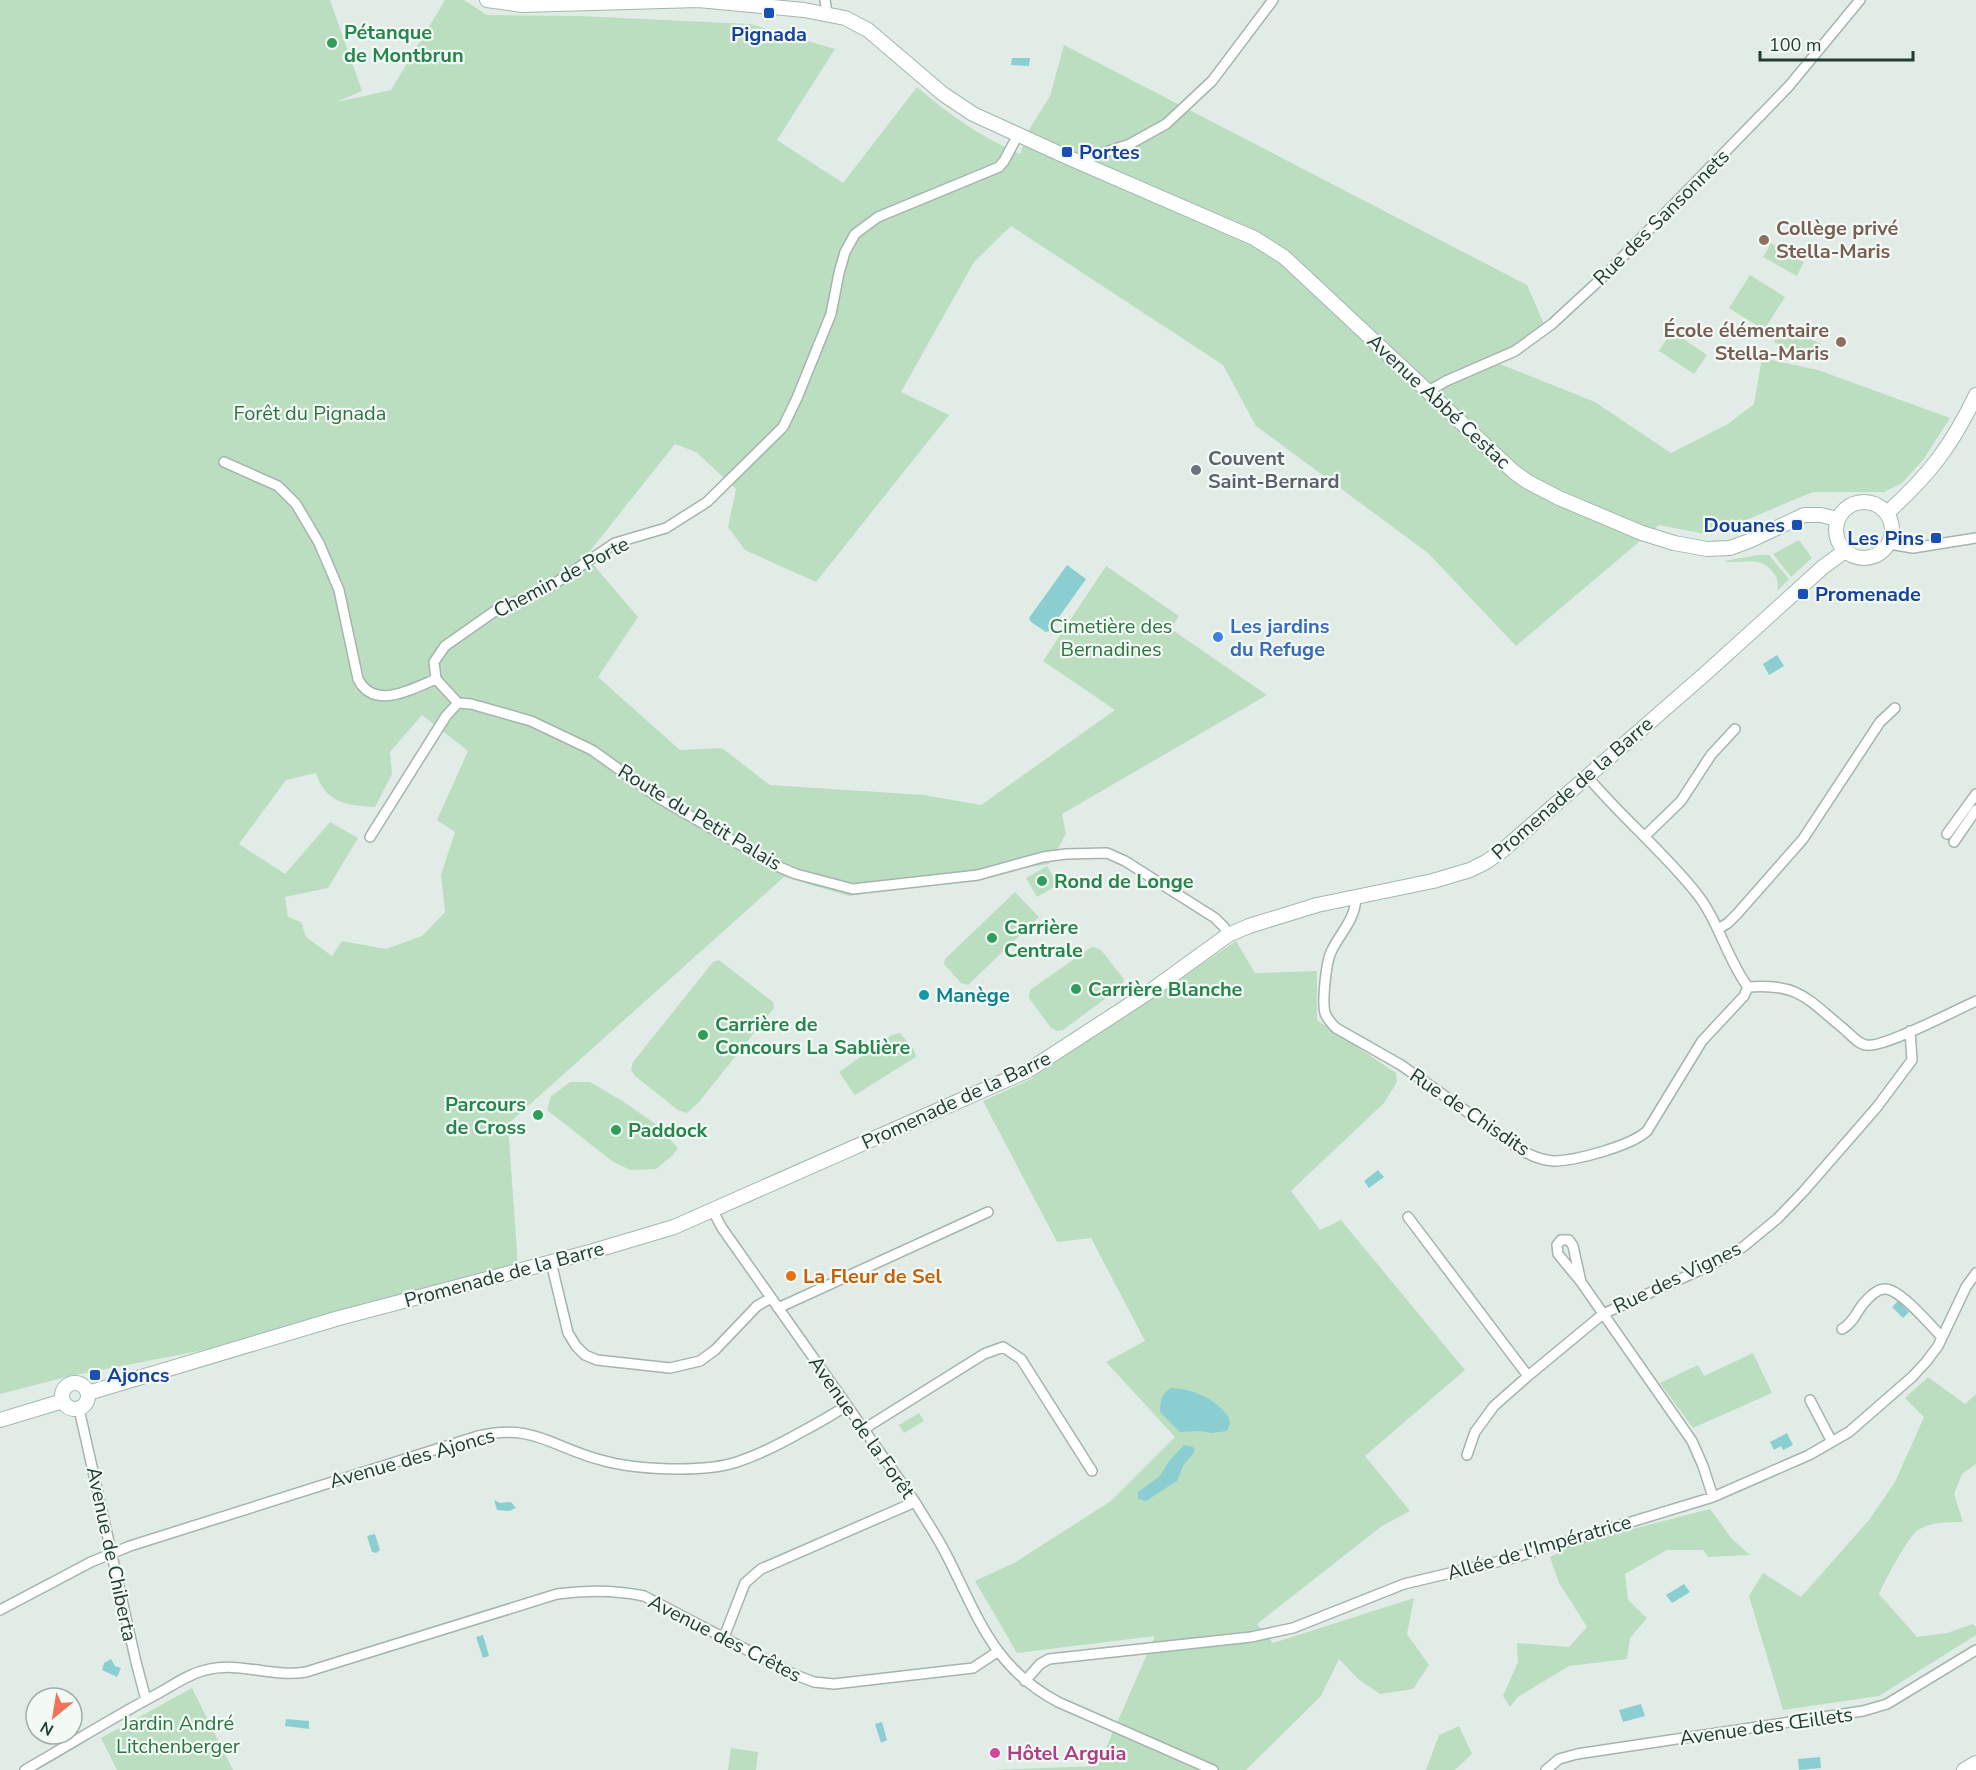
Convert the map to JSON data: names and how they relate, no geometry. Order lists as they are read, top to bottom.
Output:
{
  "streets": {
    "main road": ["Avenue Abbé Cestac", "Promenade de la Barre"],
    "street": [
      "Rue des Sansonnets",
      "Chemin de Porte",
      "Route du Petit Palais",
      "Rue de Chisdits",
      "Rue des Vignes",
      "Avenue de la Forêt",
      "Avenue des Ajoncs",
      "Allée de l'Impératrice",
      "Avenue de Chiberta",
      "Avenue des Crêtes",
      "Avenue des Œillets"
    ]
  },
  "crossings": [
    ["Rue des Sansonnets", "Avenue Abbé Cestac"],
    ["Avenue Abbé Cestac", "Chemin de Porte"],
    ["Avenue Abbé Cestac", "Promenade de la Barre"],
    ["Promenade de la Barre", "Route du Petit Palais"],
    ["Promenade de la Barre", "Rue de Chisdits"],
    ["Promenade de la Barre", "Avenue de la Forêt"],
    ["Promenade de la Barre", "Avenue de Chiberta"],
    ["Avenue de la Forêt", "Avenue des Ajoncs"],
    ["Avenue de la Forêt", "Avenue des Crêtes"],
    ["Avenue des Ajoncs", "Avenue de Chiberta"],
    ["Avenue de Chiberta", "Avenue des Crêtes"]
  ],
  "parks": ["Forêt du Pignada", "Cimetière des Bernadines", "Jardin André Litchenberger"],
  "places": {
    "transit": [
      "Pignada",
      "Portes",
      "Douanes",
      "Les Pins",
      "Promenade",
      "Ajoncs"
    ],
    "other": [
      "Pétanque de Montbrun",
      "Collège privé Stella-Maris",
      "École élémentaire Stella-Maris",
      "Couvent Saint-Bernard",
      "Les jardins du Refuge",
      "Rond de Longe",
      "Carrière Centrale",
      "Carrière Blanche",
      "Manège",
      "Carrière de Concours La Sablière",
      "Parcours de Cross",
      "Paddock",
      "La Fleur de Sel",
      "Hôtel Arguia"
    ]
  },
  "scale_bar": "100 m",
  "north": "bottom left"
}
